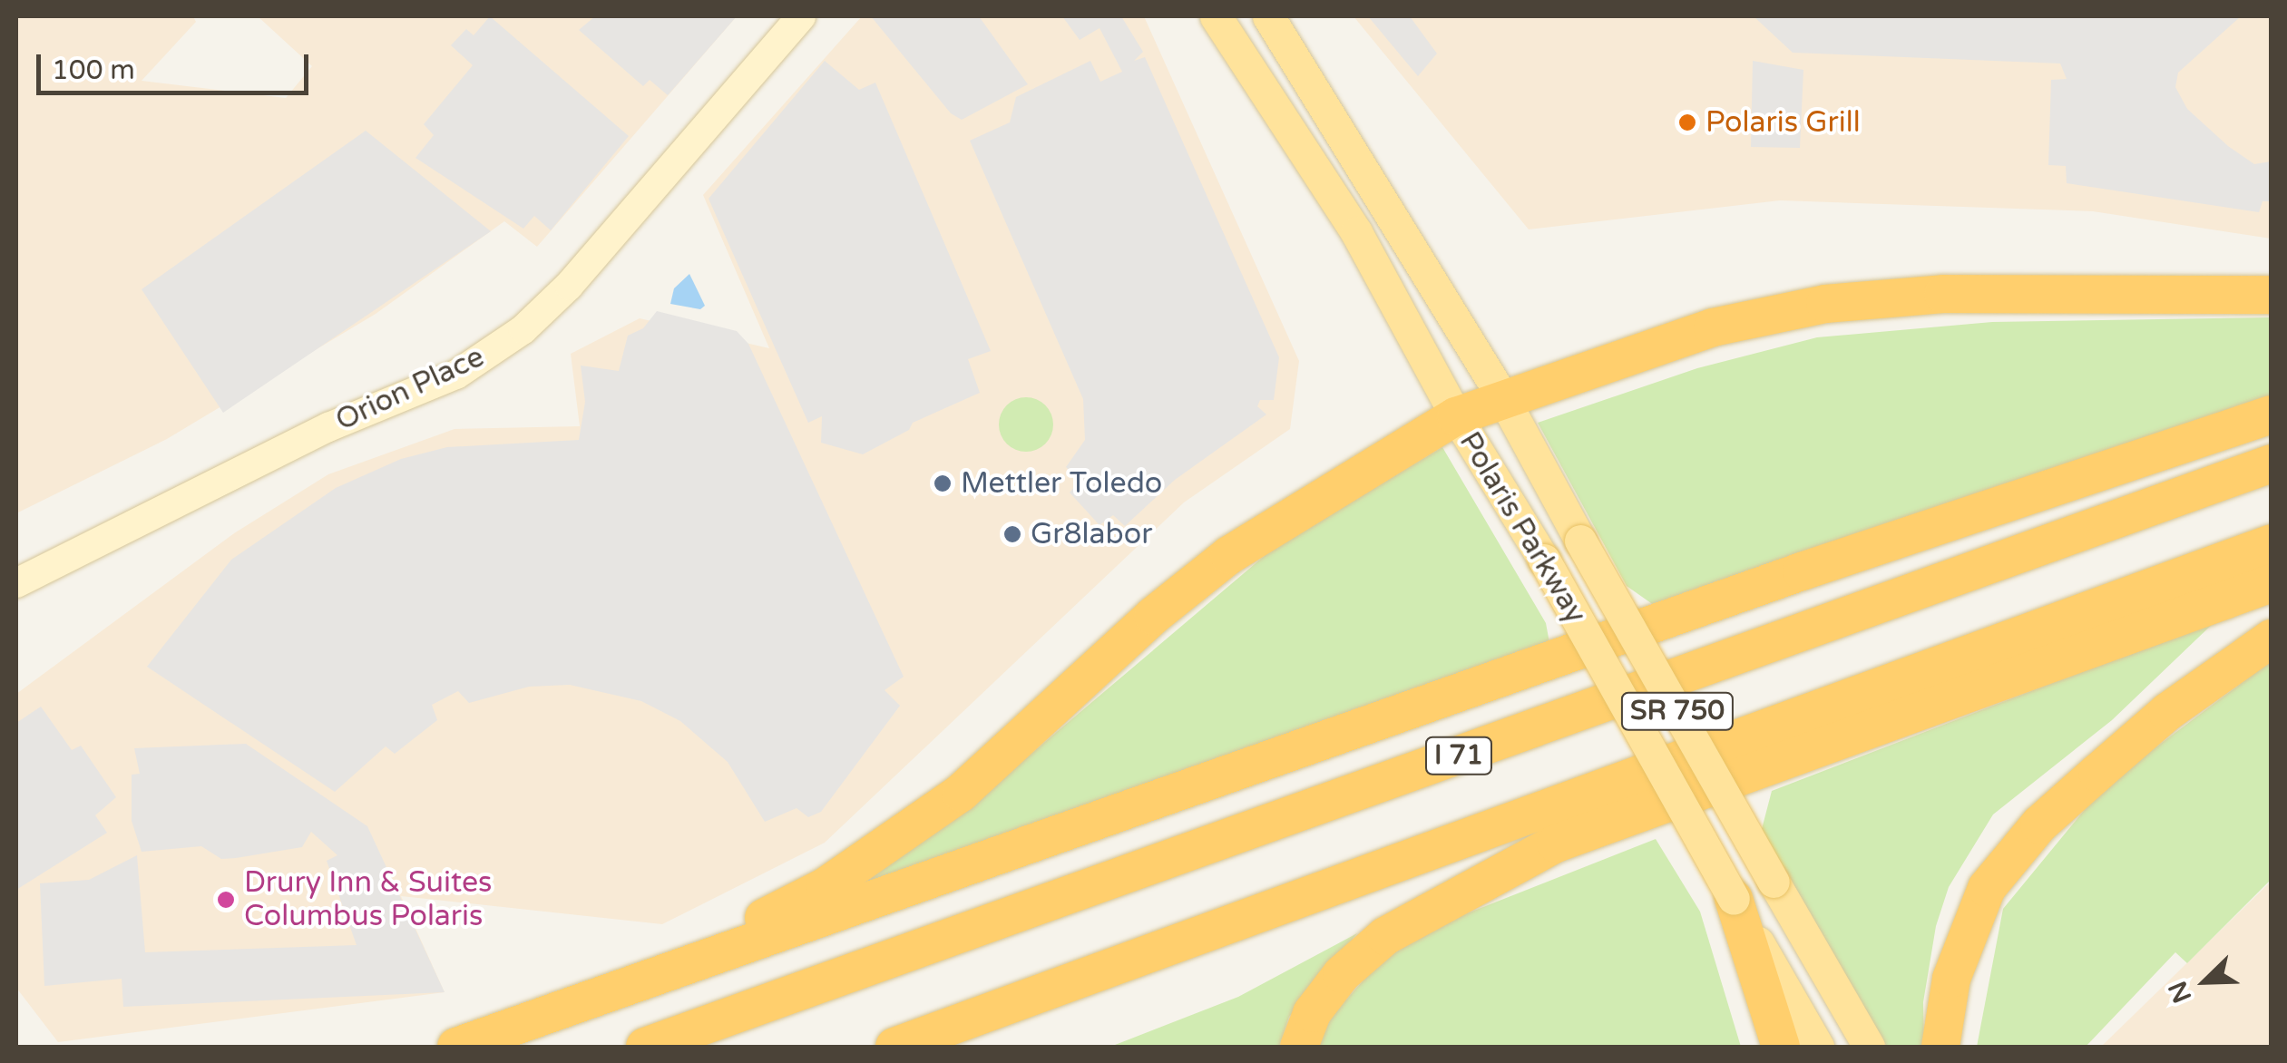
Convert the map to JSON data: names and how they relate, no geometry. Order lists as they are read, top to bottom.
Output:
{
  "streets": {
    "highway": ["I 71"],
    "main road": ["Orion Place", "Polaris Parkway", "SR 750"]
  },
  "places": [
    "Polaris Grill",
    "Mettler Toledo",
    "Gr8labor",
    "Drury Inn & Suites Columbus Polaris"
  ],
  "scale_bar": "100 m",
  "north": "bottom left"
}
